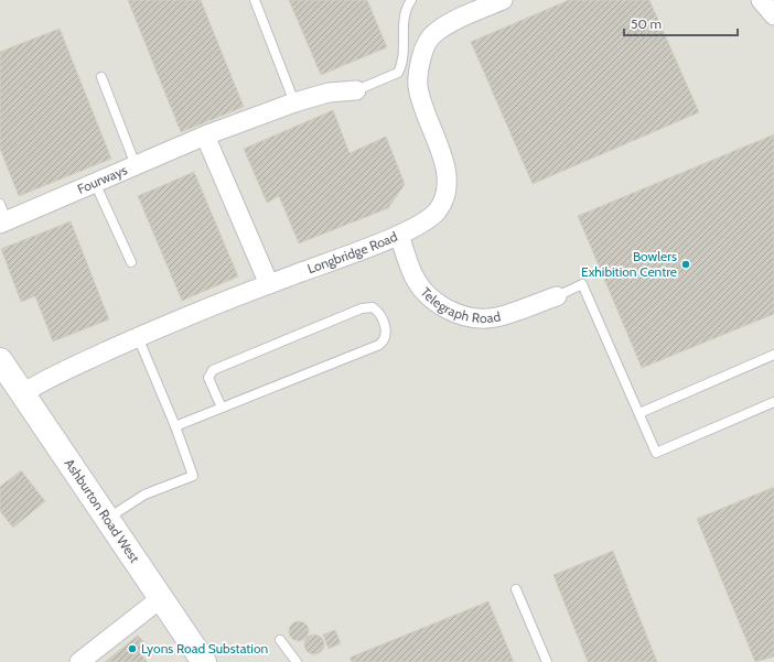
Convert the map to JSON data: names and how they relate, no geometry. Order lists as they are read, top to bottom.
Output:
{
  "streets": {
    "main road": ["Ashburton Road West"],
    "street": ["Fourways", "Longbridge Road", "Telegraph Road"]
  },
  "crossings": [
    ["Longbridge Road", "Telegraph Road"],
    ["Longbridge Road", "Ashburton Road West"]
  ],
  "places": ["Bowlers Exhibition Centre", "Lyons Road Substation"],
  "scale_bar": "50 m"
}
